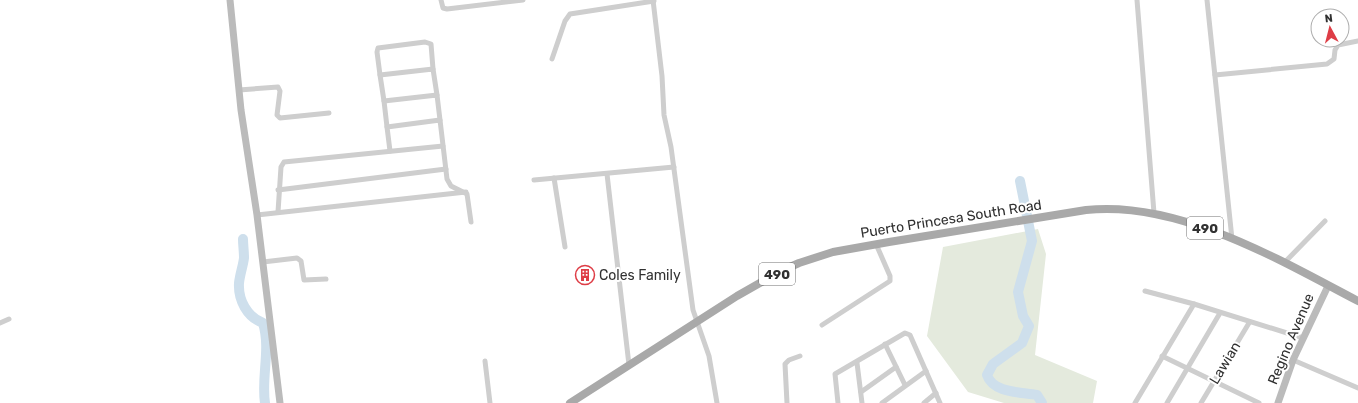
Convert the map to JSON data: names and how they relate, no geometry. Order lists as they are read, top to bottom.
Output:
{
  "streets": {
    "main road": ["Puerto Princesa South Road", "490"],
    "street": ["Regino Avenue", "Lawian"]
  },
  "crossings": [
    ["Puerto Princesa South Road", "Regino Avenue"]
  ],
  "places": {
    "building": ["Coles Family"]
  },
  "north": "top"
}
